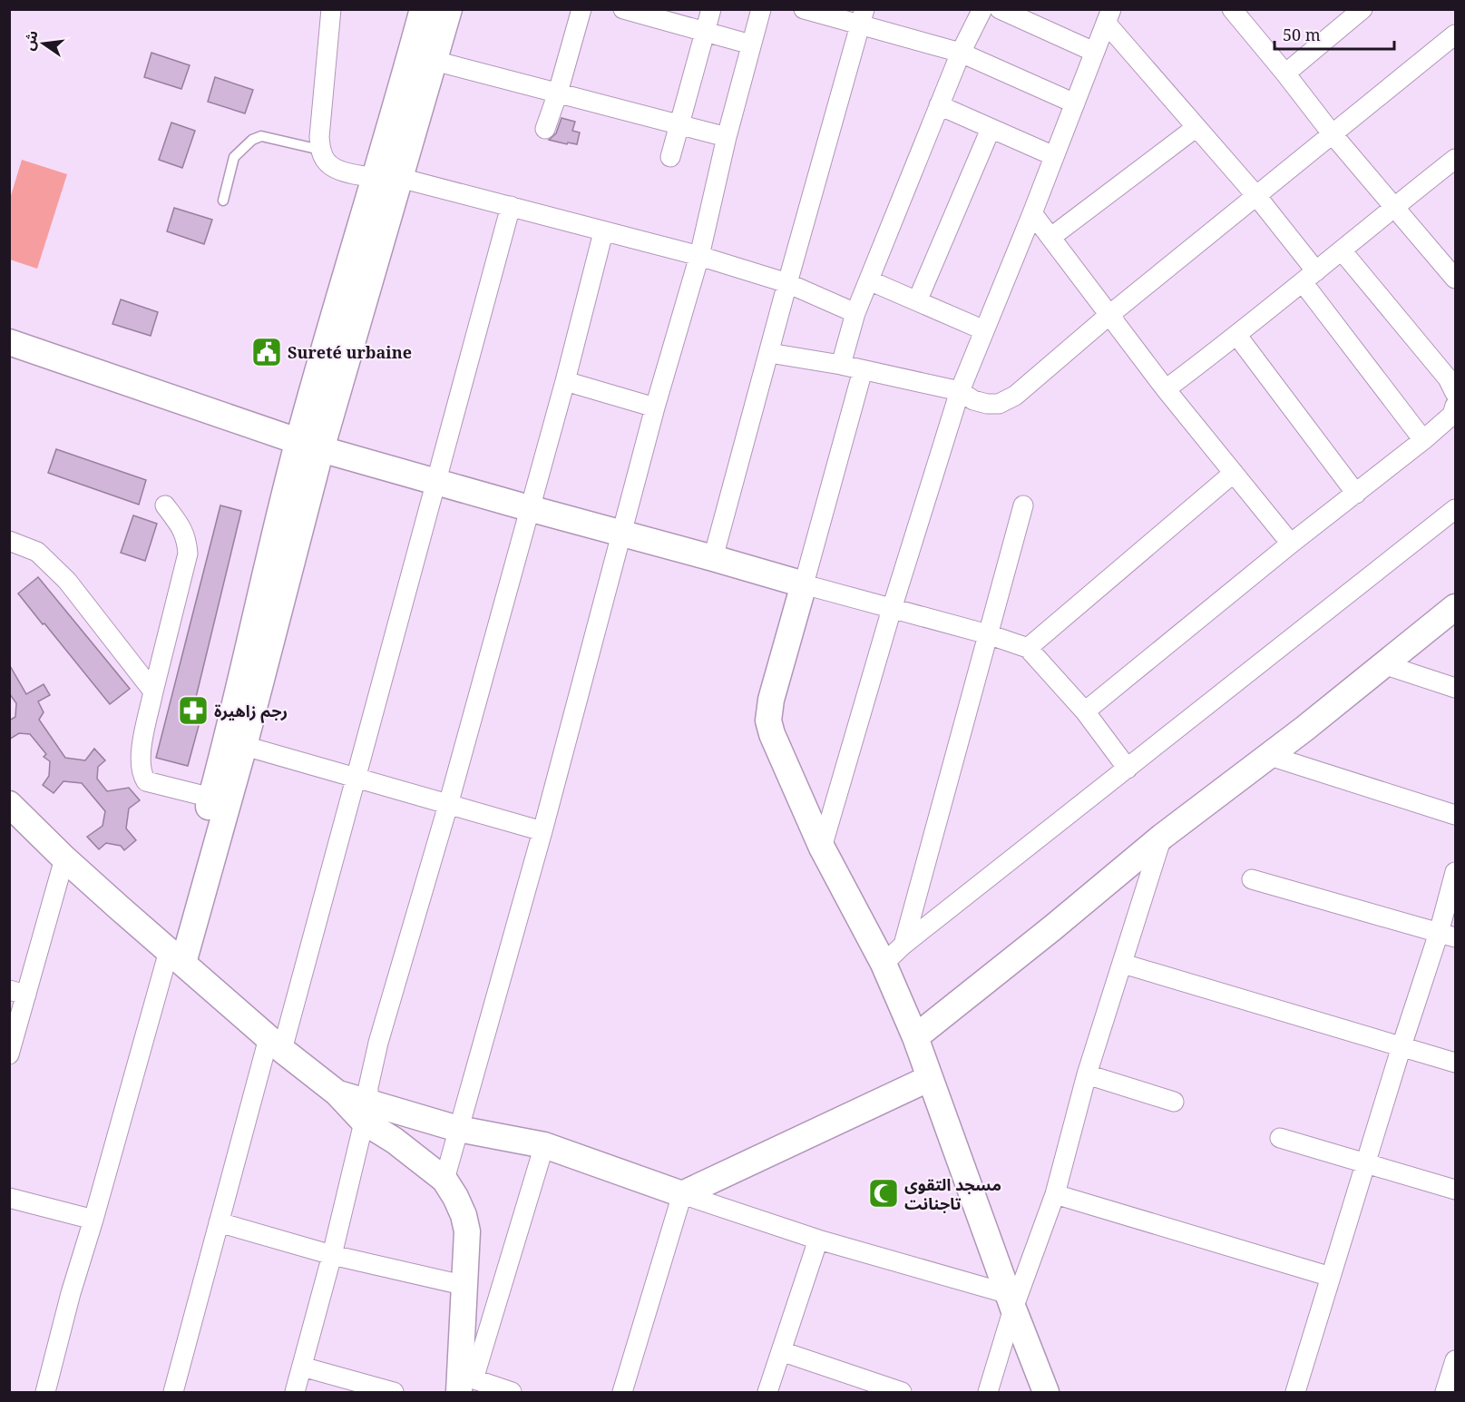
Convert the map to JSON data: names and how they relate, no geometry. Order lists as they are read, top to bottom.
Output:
{
  "places": {
    "public building": ["Sureté urbaine"],
    "pharmacy": ["رجم زاهيرة"],
    "mosque": ["مسجد التقوى تاجنانت"]
  },
  "scale_bar": "50 m",
  "north": "left"
}
